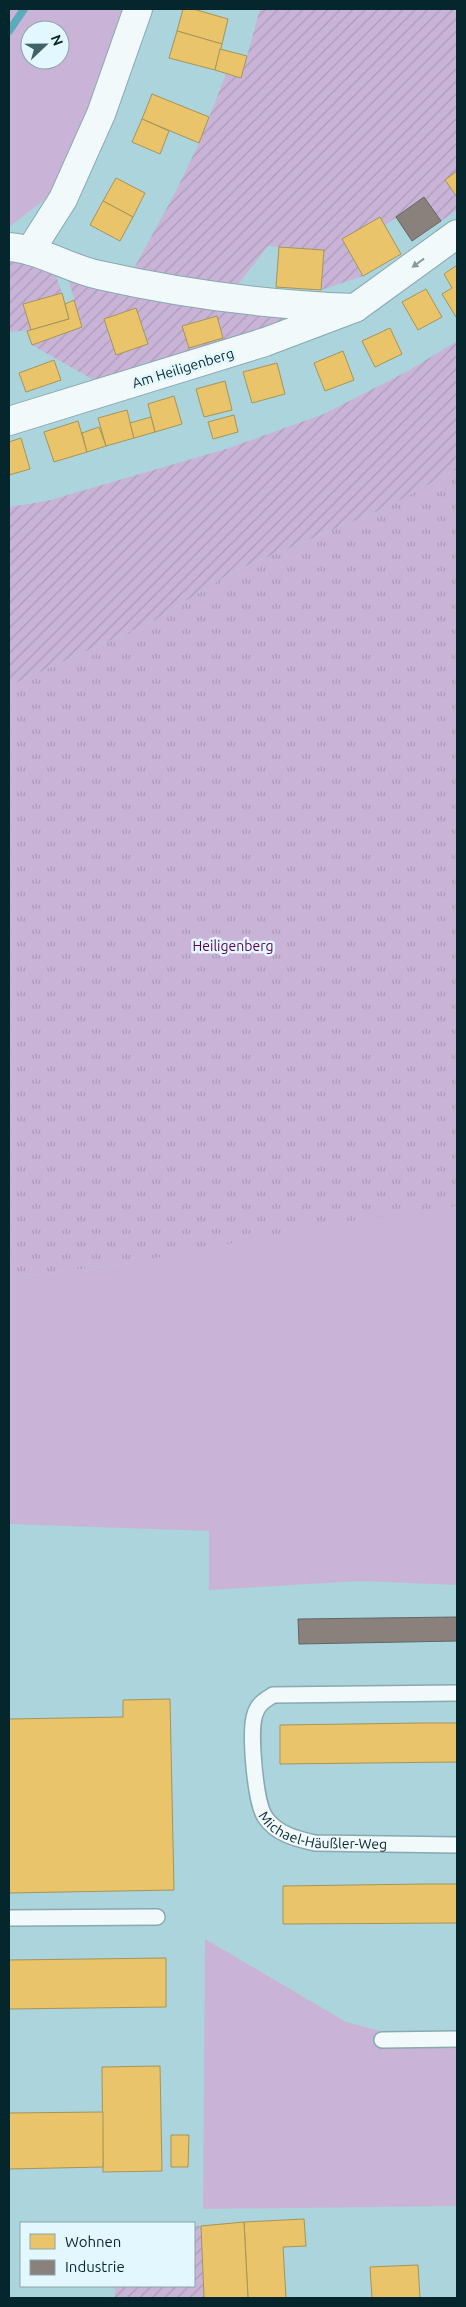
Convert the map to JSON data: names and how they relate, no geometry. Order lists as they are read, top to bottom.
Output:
{
  "streets": {
    "street": ["Am Heiligenberg"],
    "lane": ["Michael-Häußler-Weg"]
  },
  "parks": ["Heiligenberg"],
  "legend": ["Wohnen", "Industrie"],
  "north": "right"
}
